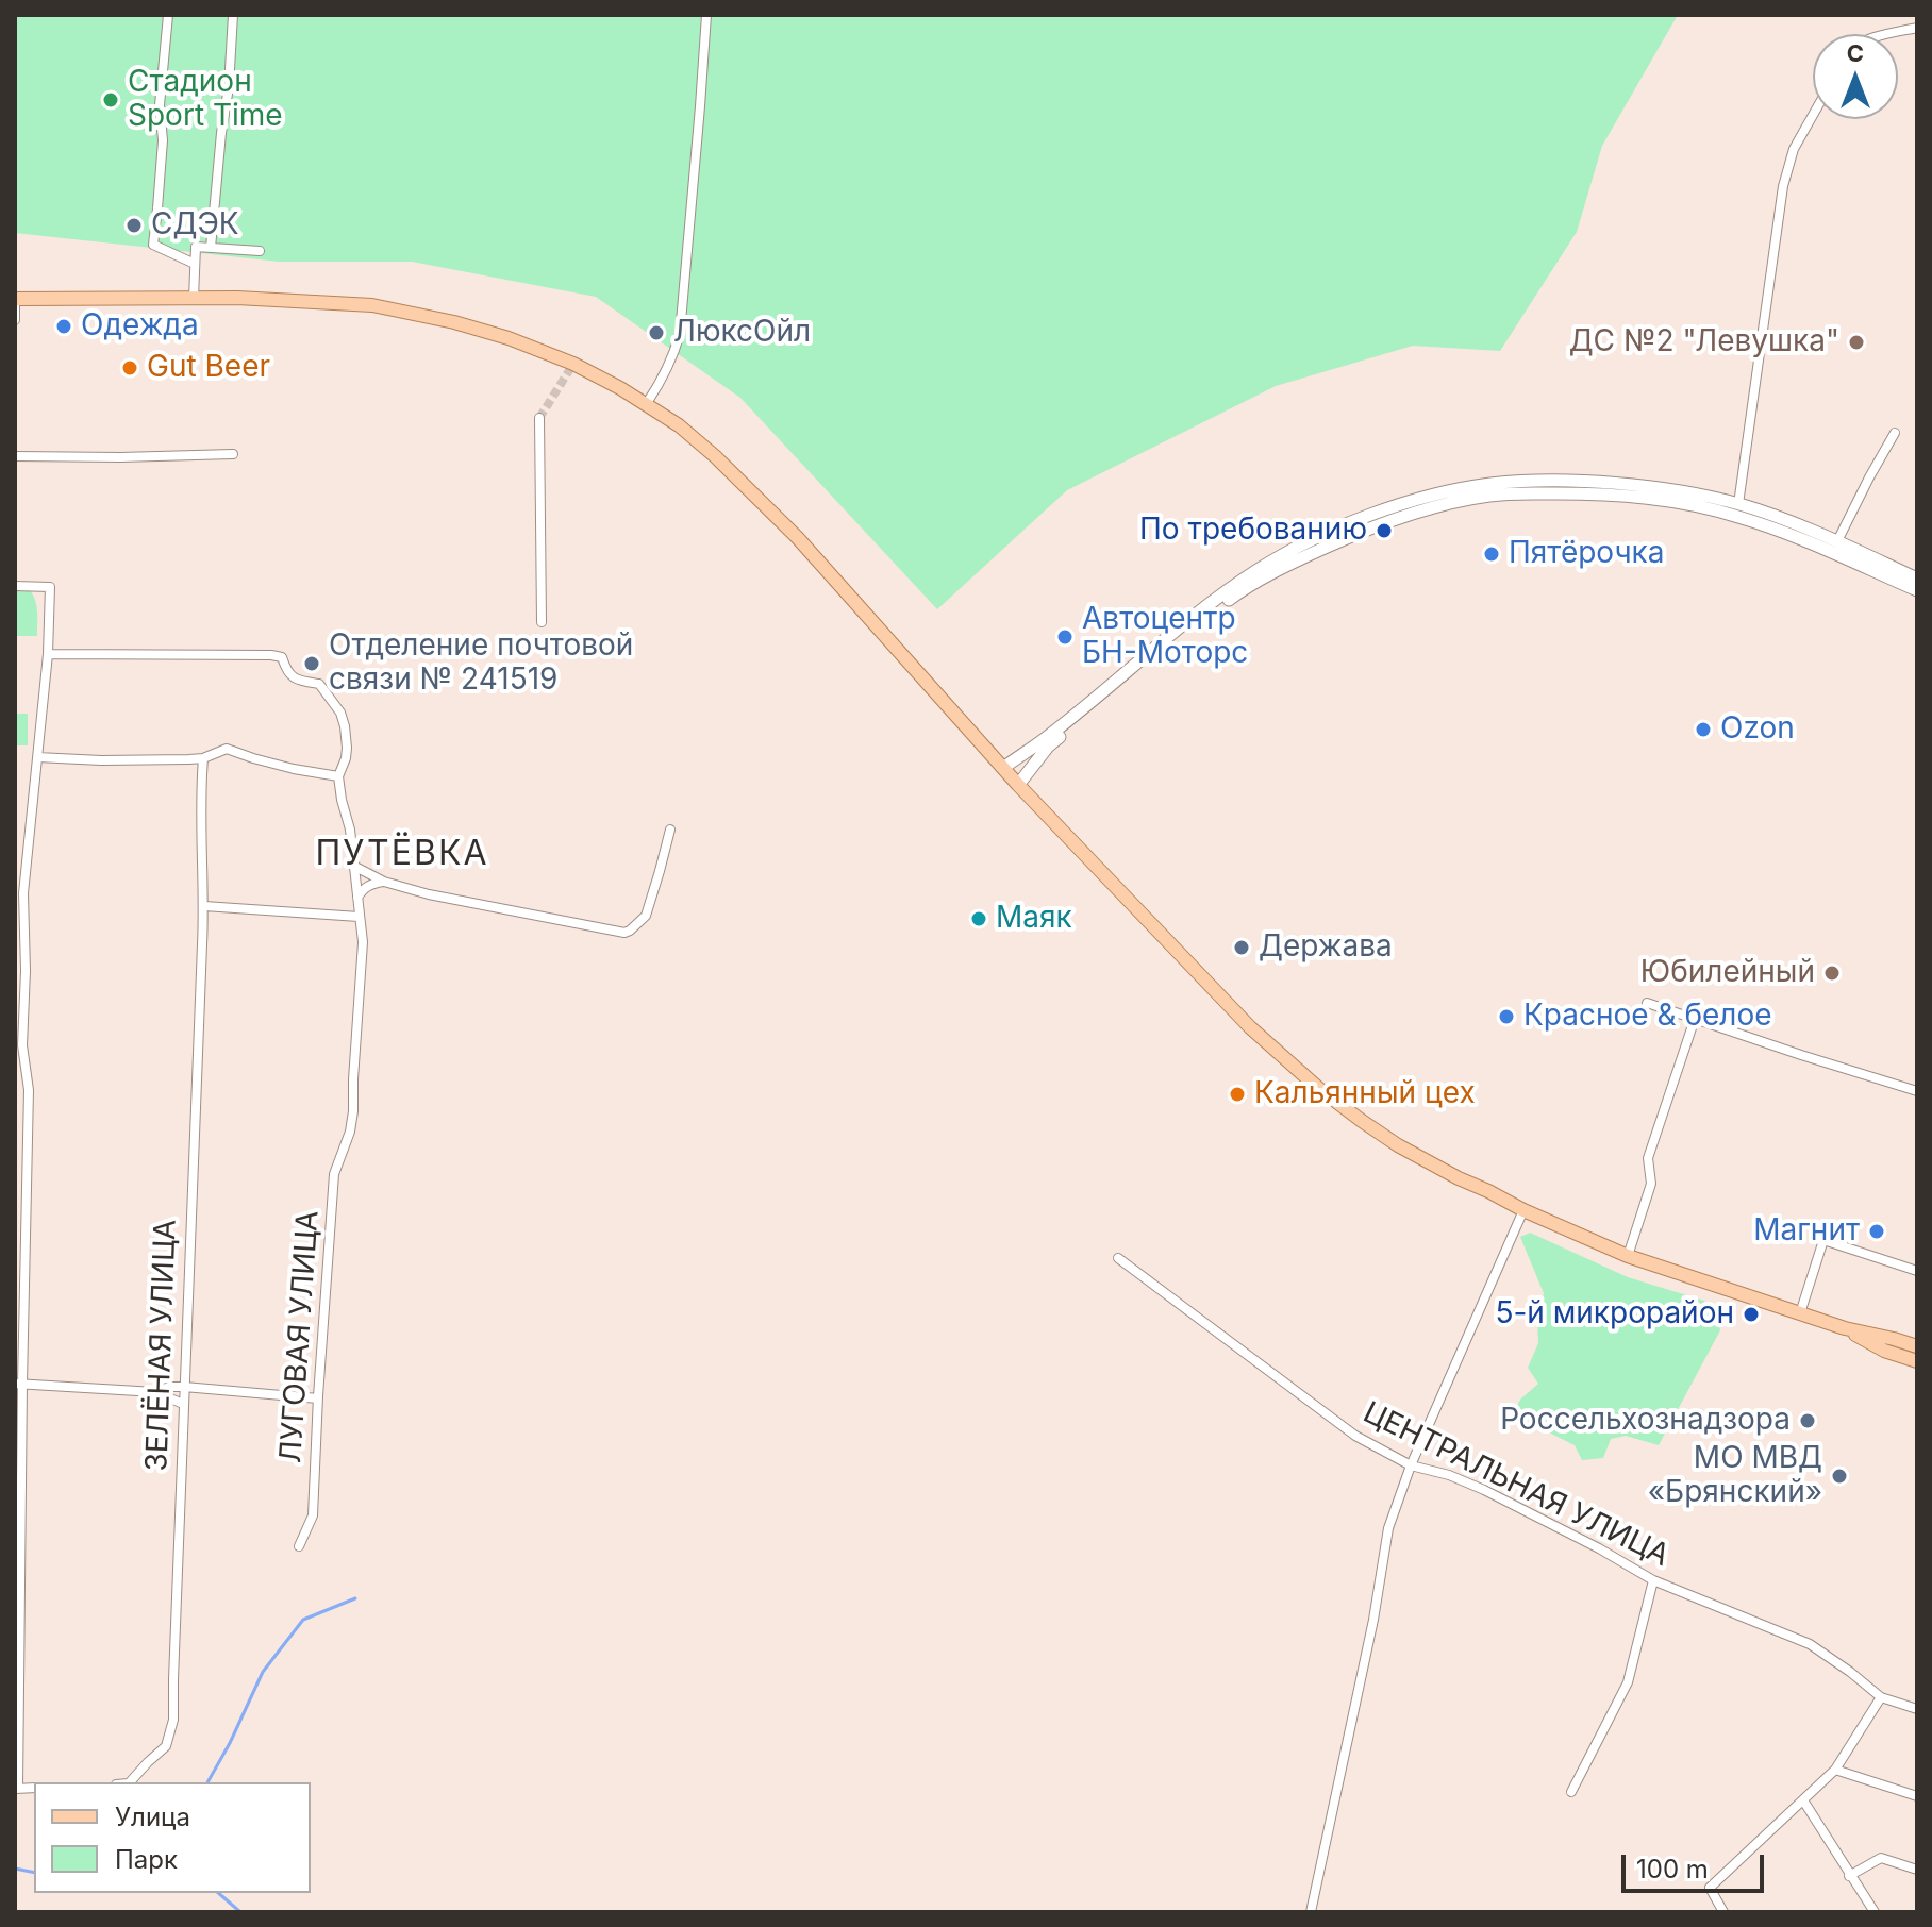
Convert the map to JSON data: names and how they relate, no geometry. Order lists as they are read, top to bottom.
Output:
{
  "streets": {
    "street": ["ЛУГОВАЯ УЛИЦА", "ЗЕЛЁНАЯ УЛИЦА", "ЦЕНТРАЛЬНАЯ УЛИЦА"]
  },
  "districts": ["ПУТЁВКА"],
  "places": [
    "Стадион Sport Time",
    "СДЭК",
    "Одежда",
    "ЛюксОйл",
    "ДС №2 \"Левушка\"",
    "Gut Beer",
    "По требованию",
    "Пятёрочка",
    "Автоцентр БН-Моторс",
    "Отделение почтовой связи № 241519",
    "Ozon",
    "Маяк",
    "Держава",
    "Юбилейный",
    "Красное & белое",
    "Кальянный цех",
    "Магнит",
    "5-й микрорайон",
    "Россельхознадзора",
    "МО МВД «Брянский»"
  ],
  "legend": ["Улица", "Парк"],
  "scale_bar": "100 m",
  "north": "top"
}
